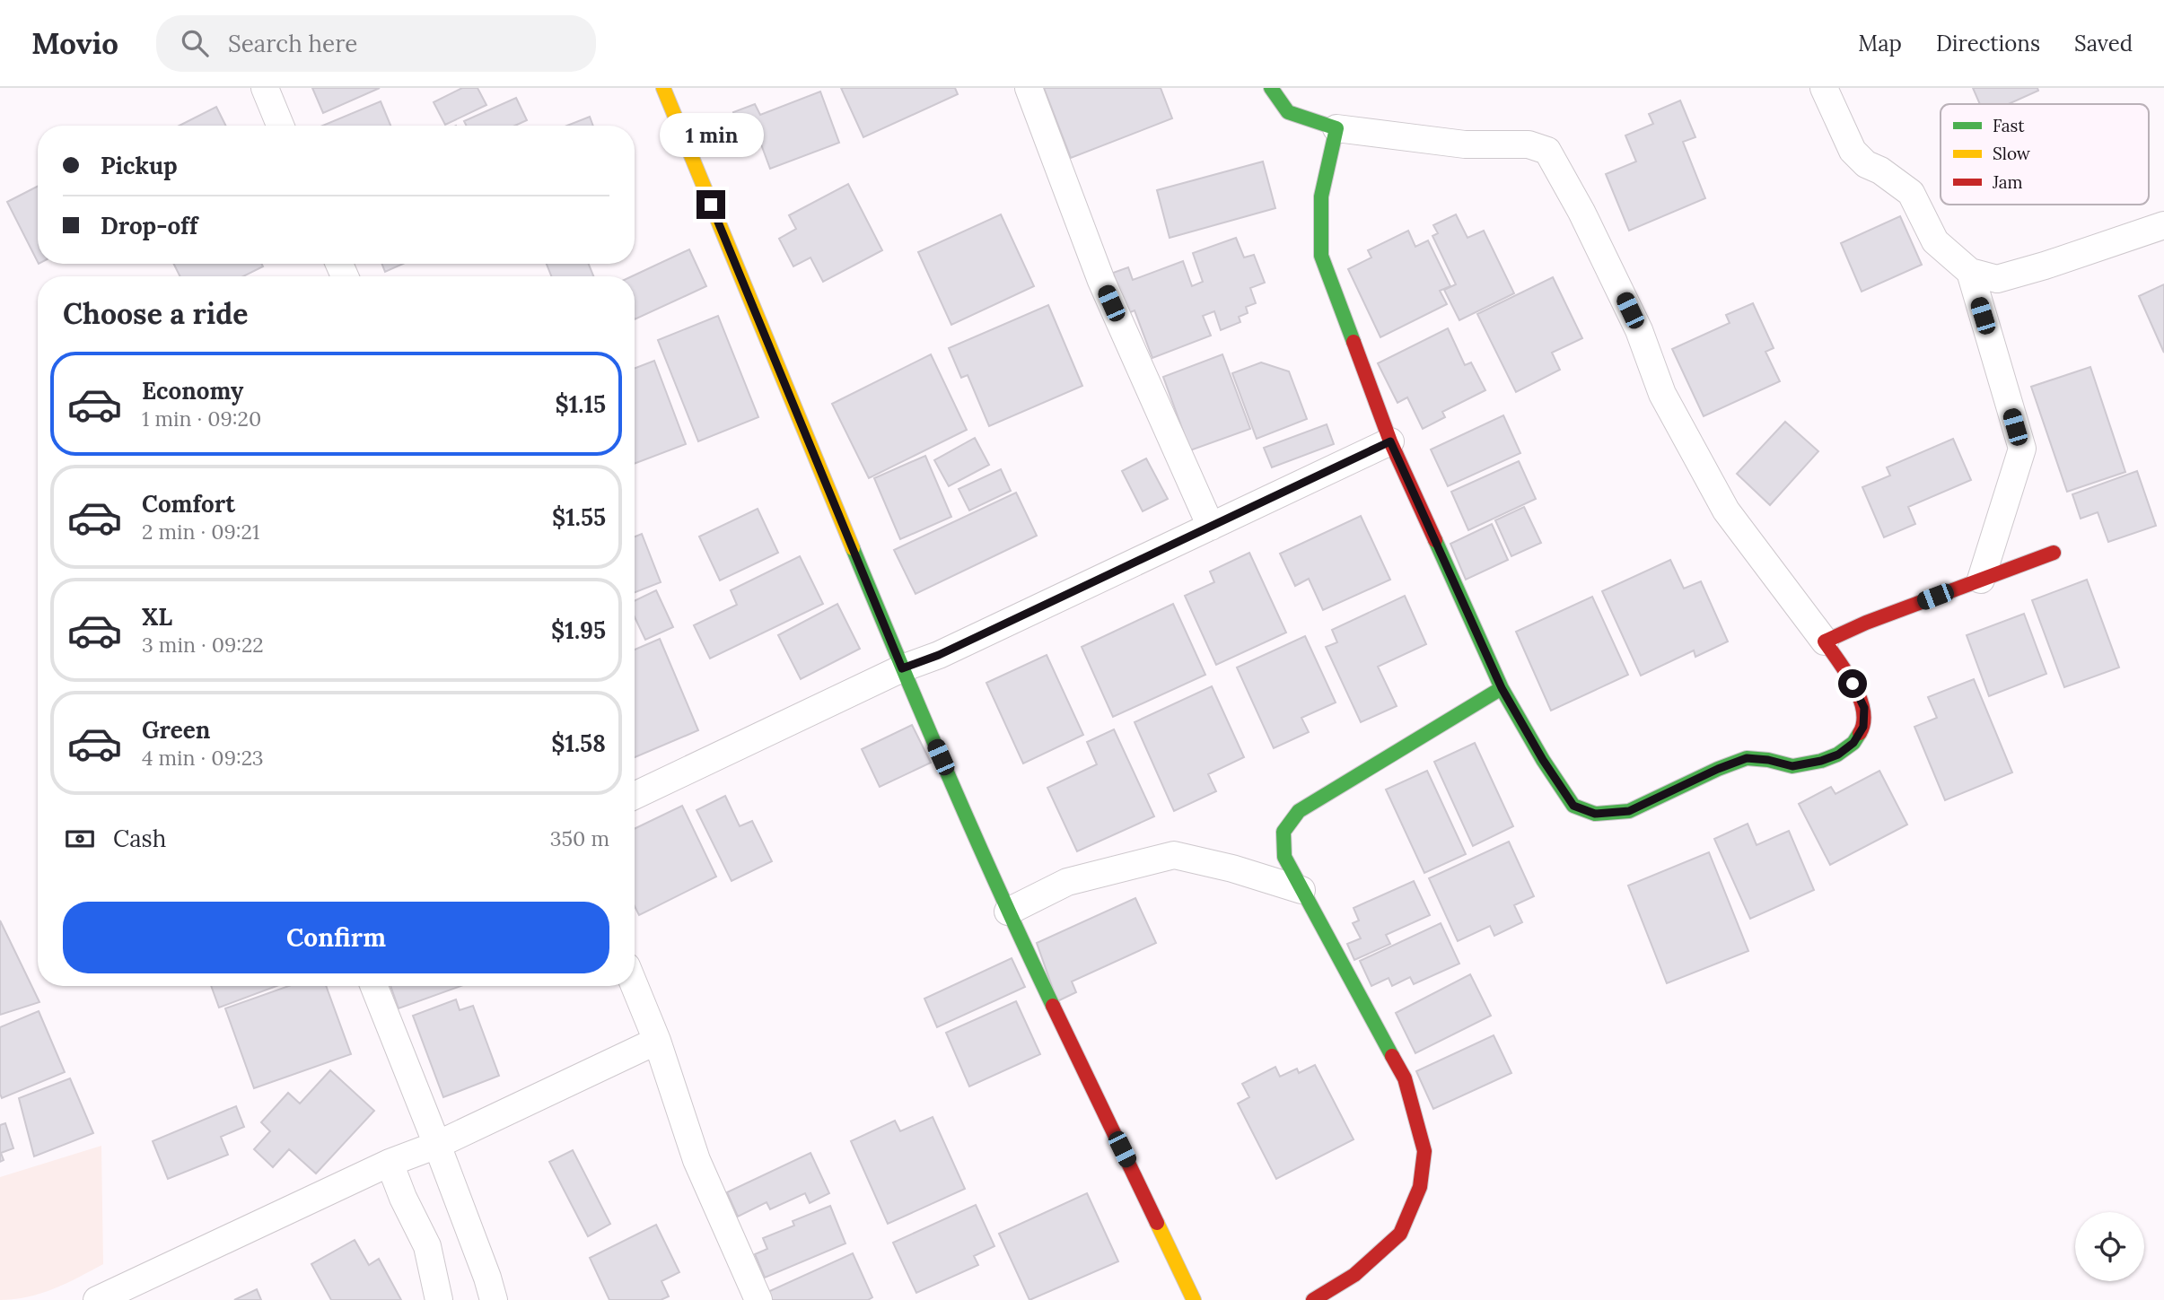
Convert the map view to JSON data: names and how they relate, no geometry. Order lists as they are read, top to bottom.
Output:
{
  "legend": ["Fast", "Slow", "Jam"],
  "page": {
    "header": "Movio",
    "search": "Search here",
    "nav": ["Map", "Directions", "Saved"],
    "bubble": "1 min",
    "banner": ["Pickup", "Drop-off"],
    "heading": "Choose a ride",
    "list": [
      {
        "name": "Economy",
        "note": "1 min · 09:20",
        "value": "$1.15"
      },
      {
        "name": "Comfort",
        "note": "2 min · 09:21",
        "value": "$1.55"
      },
      {
        "name": "XL",
        "note": "3 min · 09:22",
        "value": "$1.95"
      },
      {
        "name": "Green",
        "note": "4 min · 09:23",
        "value": "$1.58"
      }
    ],
    "pay": ["Cash", "350 m"],
    "buttons": "Confirm"
  }
}
